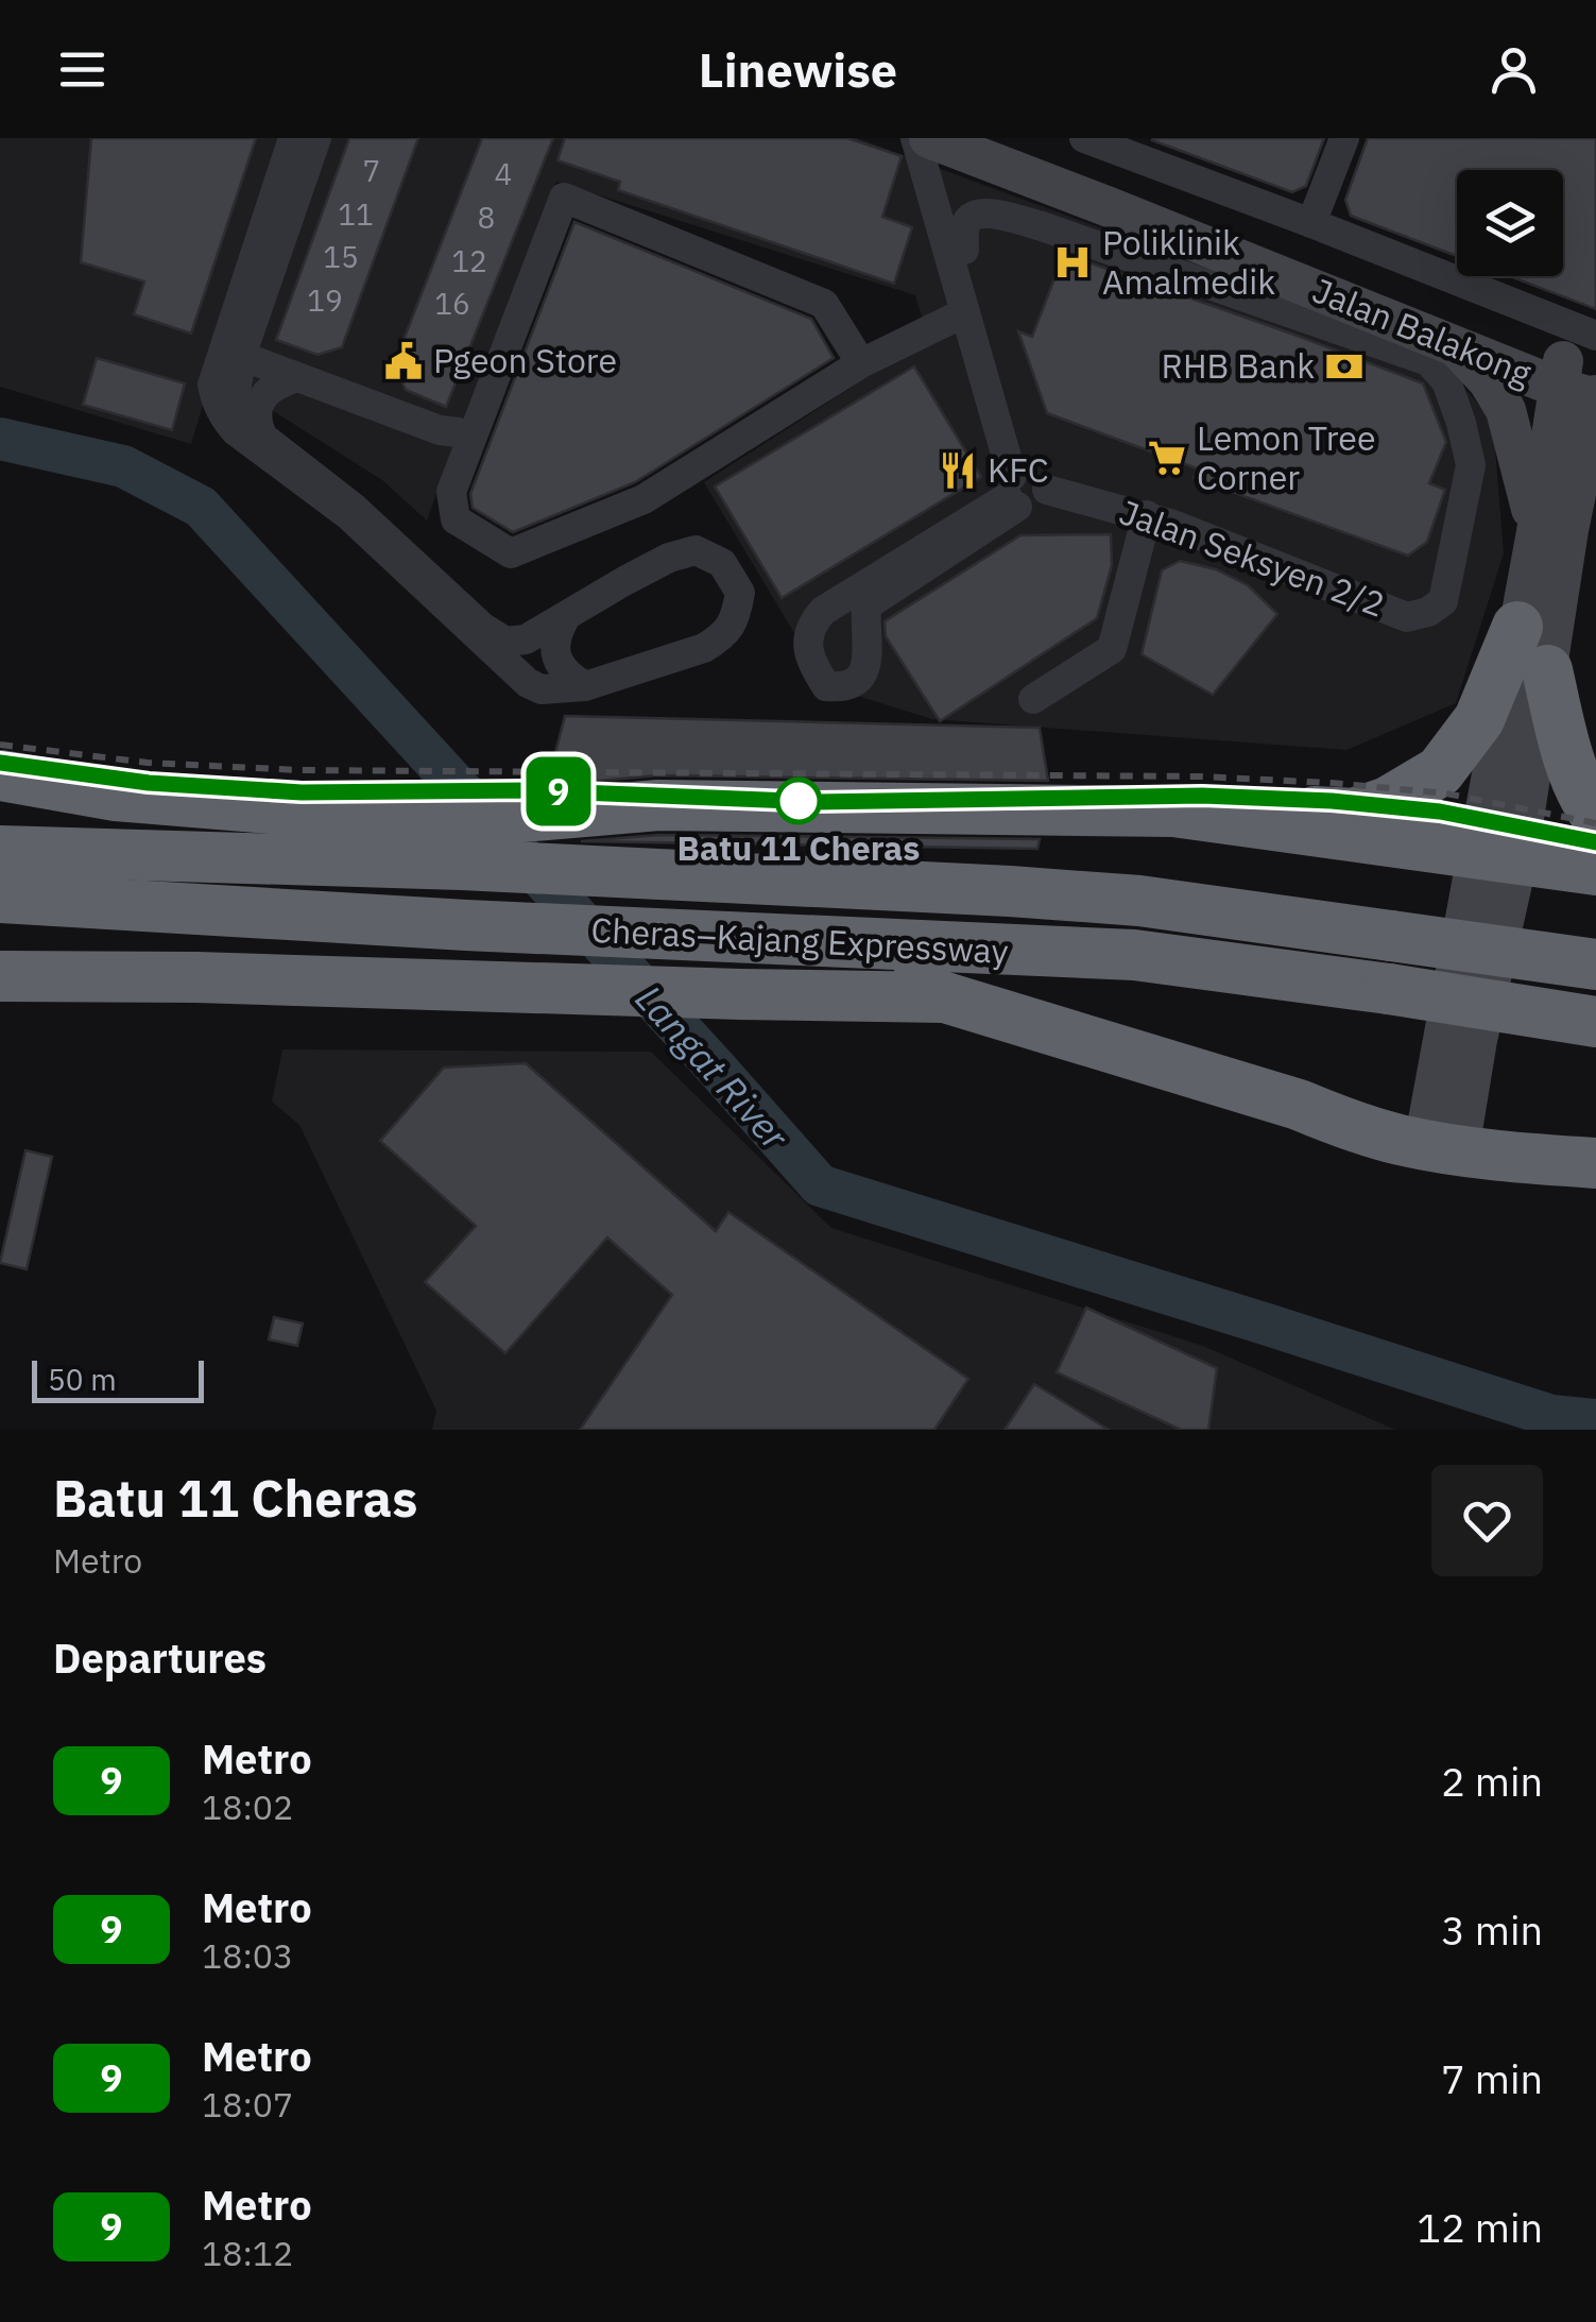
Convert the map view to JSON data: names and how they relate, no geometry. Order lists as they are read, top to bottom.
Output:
{
  "streets": {
    "highway": ["Cheras–Kajang Expressway"],
    "street": ["Jalan Balakong", "Jalan Seksyen 2/2"]
  },
  "water": ["Langat River"],
  "places": {
    "hospital": ["Poliklinik Amalmedik"],
    "public building": ["Pgeon Store"],
    "bank": ["RHB Bank"],
    "supermarket": ["Lemon Tree Corner"],
    "restaurant": ["KFC"],
    "other": ["Batu 11 Cheras"]
  },
  "lines": ["metro line 9"],
  "house_numbers": [
    "7",
    "4",
    "11",
    "8",
    "15",
    "12",
    "19",
    "16"
  ],
  "scale_bar": "50 m",
  "page": {
    "header": "Linewise",
    "on_map": "9",
    "scale": "50 m",
    "heading": [
      ["Batu 11 Cheras", "Metro"],
      "Departures"
    ],
    "list": [
      {
        "mark": "9",
        "name": "Metro",
        "note": "18:02",
        "value": "2 min"
      },
      {
        "mark": "9",
        "name": "Metro",
        "note": "18:03",
        "value": "3 min"
      },
      {
        "mark": "9",
        "name": "Metro",
        "note": "18:07",
        "value": "7 min"
      },
      {
        "mark": "9",
        "name": "Metro",
        "note": "18:12",
        "value": "12 min"
      }
    ]
  }
}
